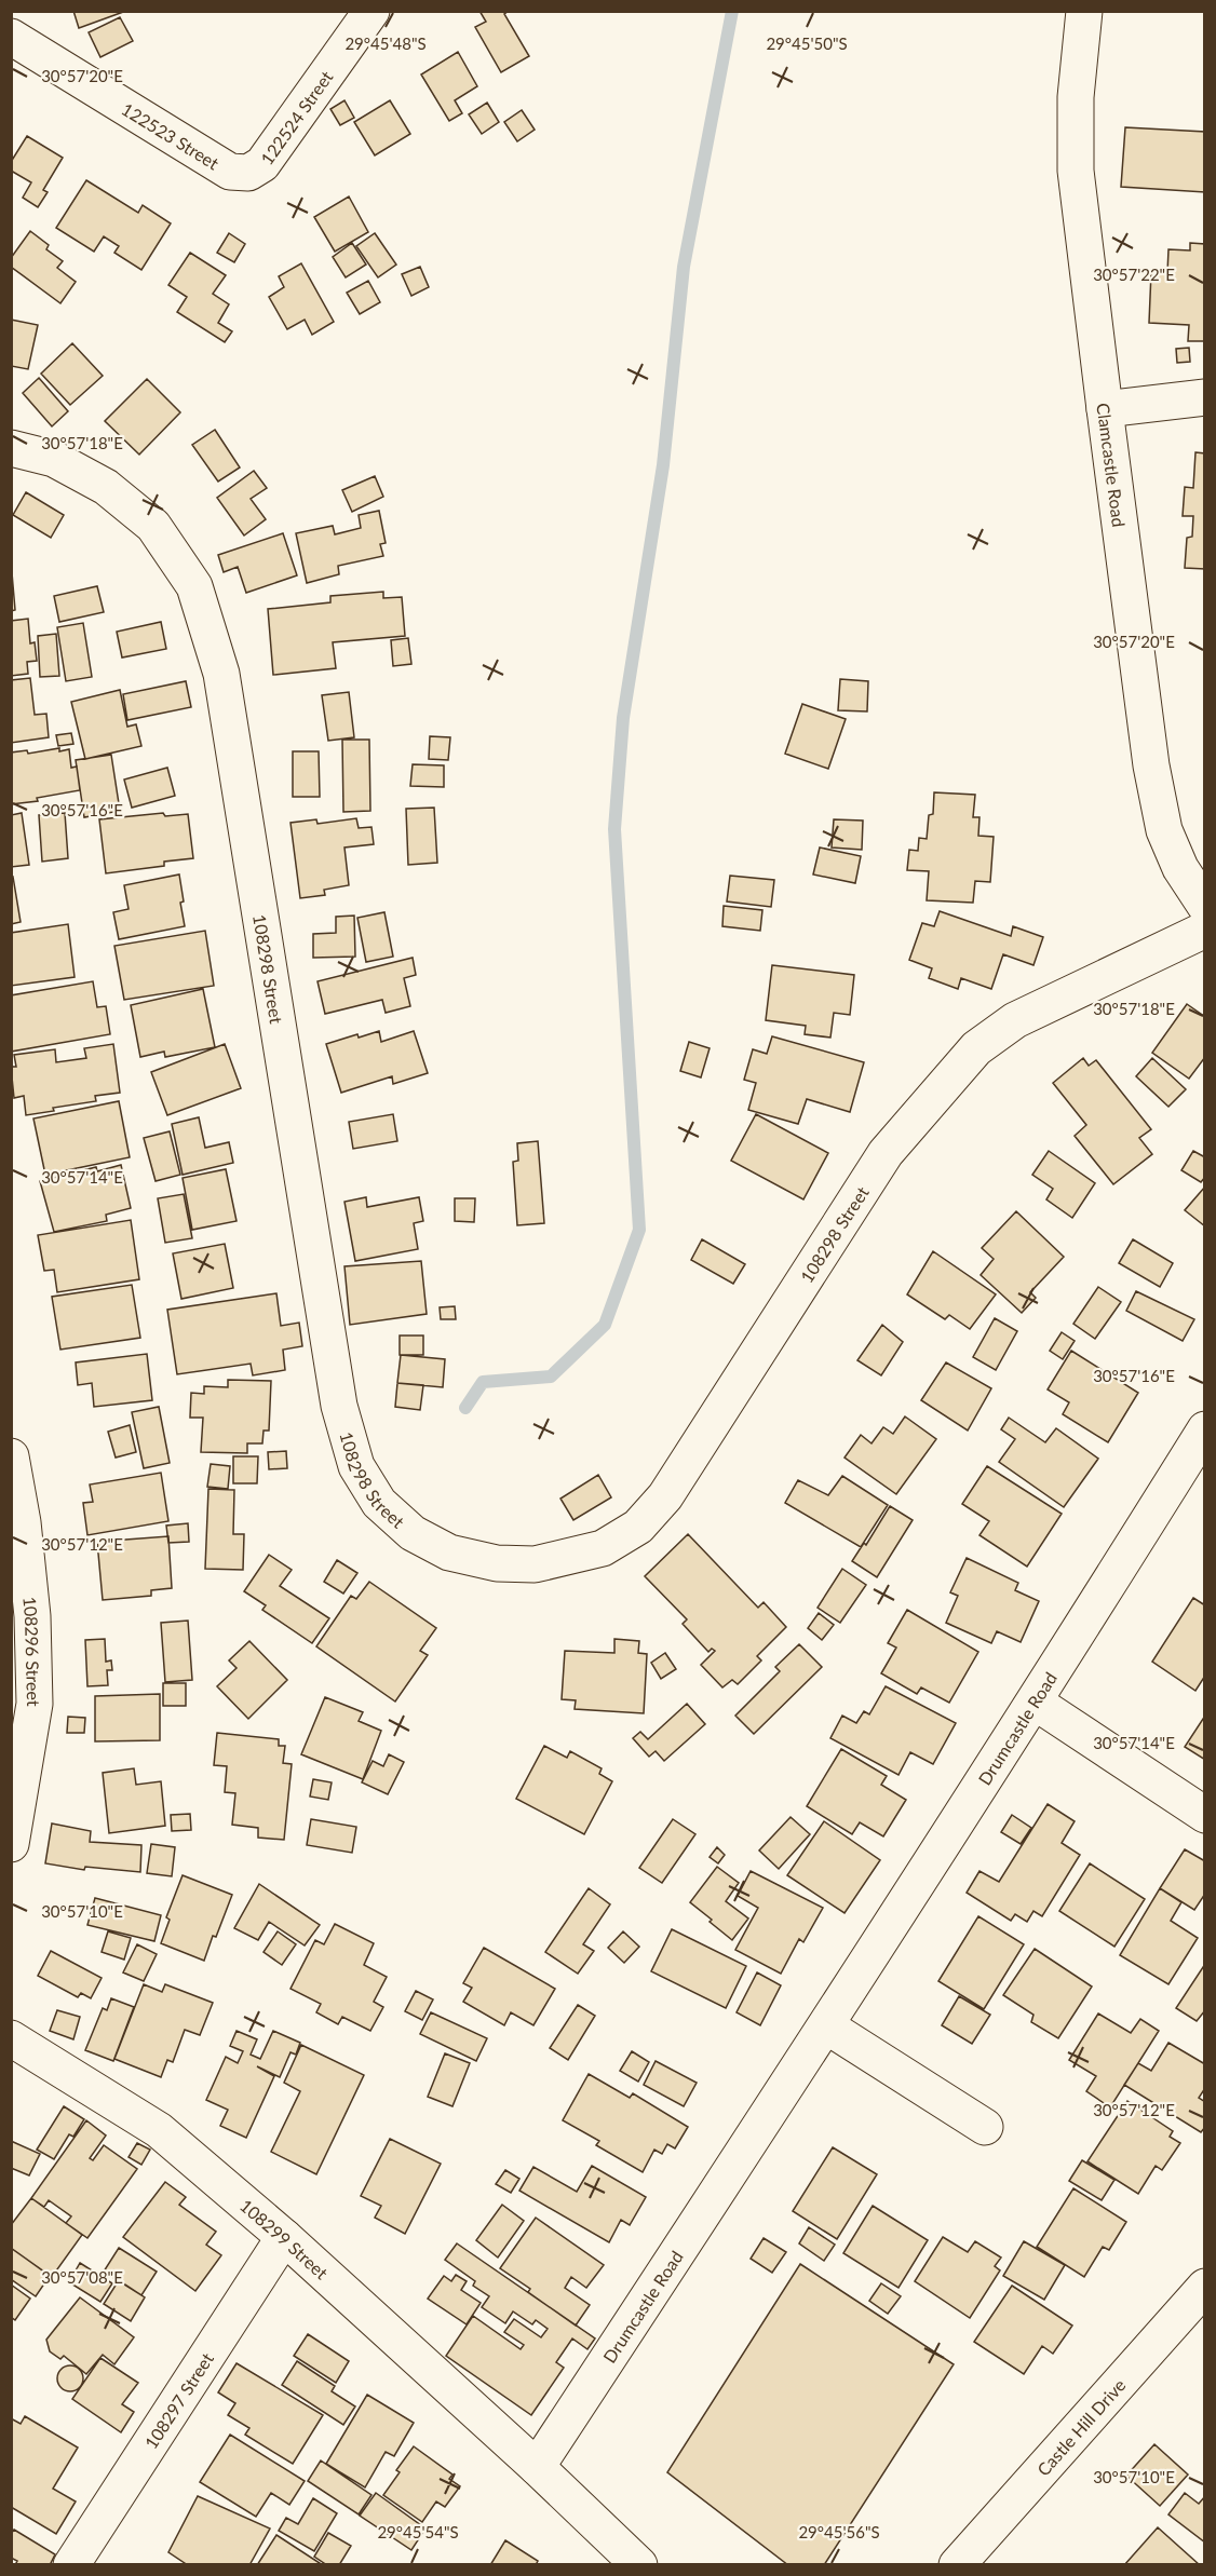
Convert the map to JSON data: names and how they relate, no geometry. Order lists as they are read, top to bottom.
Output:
{
  "streets": {
    "street": [
      "122524 Street",
      "122523 Street",
      "Clamcastle Road",
      "108298 Street",
      "108296 Street",
      "Drumcastle Road",
      "108299 Street",
      "108297 Street",
      "Castle Hill Drive"
    ]
  },
  "crossings": [
    ["122524 Street", "122523 Street"],
    ["Drumcastle Road", "108299 Street"],
    ["108299 Street", "108297 Street"]
  ],
  "coordinates": [
    "29°45'48\"S",
    "29°45'50\"S",
    "30°57'20\"E",
    "30°57'22\"E",
    "30°57'18\"E",
    "30°57'16\"E",
    "30°57'14\"E",
    "30°57'12\"E",
    "30°57'10\"E",
    "30°57'08\"E",
    "29°45'54\"S",
    "29°45'56\"S"
  ]
}
